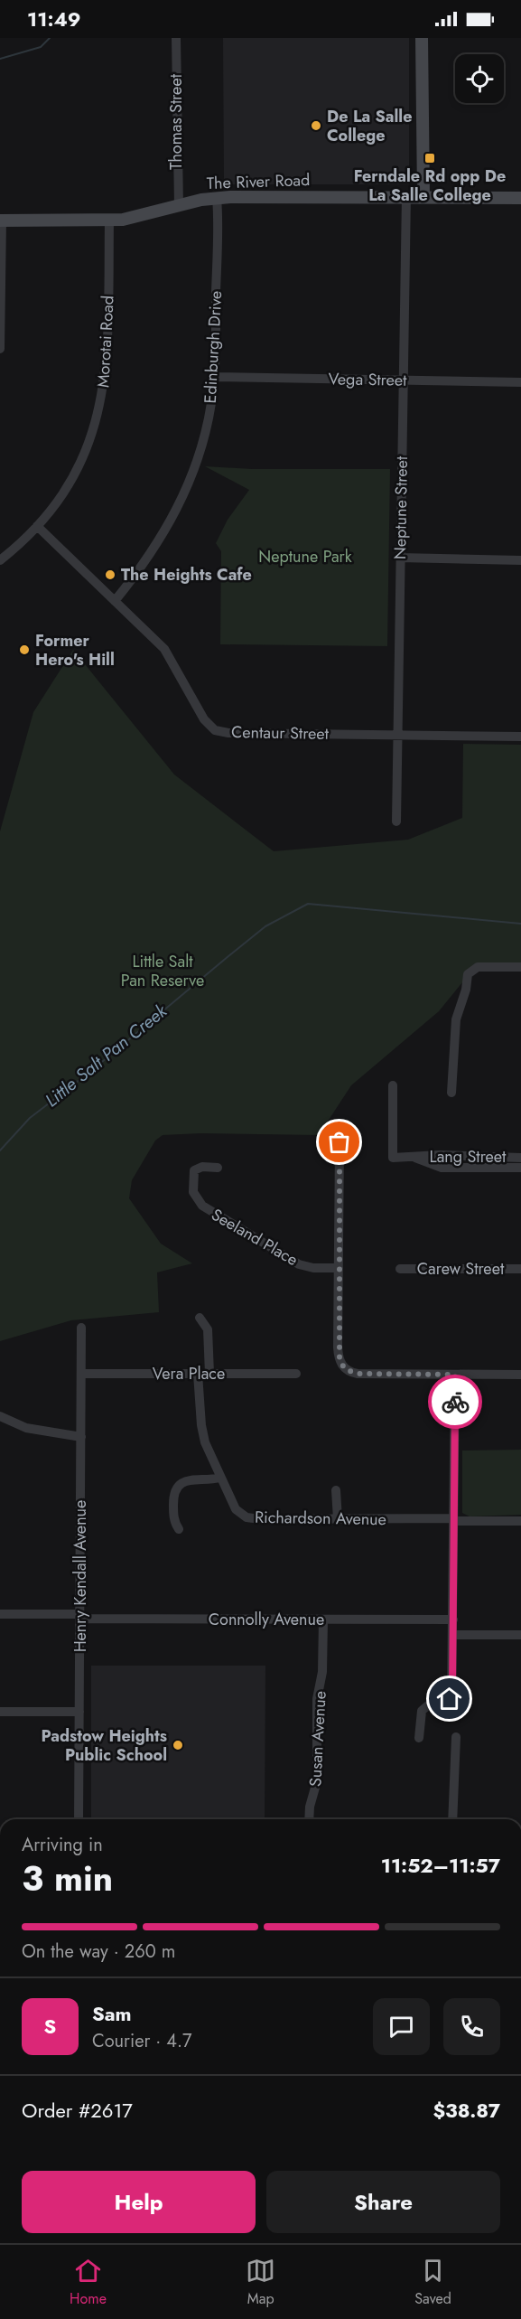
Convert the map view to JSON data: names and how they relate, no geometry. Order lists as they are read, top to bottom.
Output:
{
  "streets": {
    "main road": ["The River Road"],
    "street": [
      "Thomas Street",
      "Morotai Road",
      "Edinburgh Drive",
      "Vega Street",
      "Neptune Street",
      "Centaur Street",
      "Lang Street",
      "Seeland Place",
      "Carew Street",
      "Vera Place",
      "Richardson Avenue",
      "Henry Kendall Avenue",
      "Connolly Avenue",
      "Susan Avenue"
    ]
  },
  "crossings": [
    ["Thomas Street", "The River Road"],
    ["The River Road", "Morotai Road"],
    ["The River Road", "Edinburgh Drive"],
    ["The River Road", "Neptune Street"],
    ["Morotai Road", "Centaur Street"],
    ["Edinburgh Drive", "Vega Street"],
    ["Edinburgh Drive", "Centaur Street"],
    ["Vega Street", "Neptune Street"],
    ["Neptune Street", "Centaur Street"],
    ["Vera Place", "Richardson Avenue"],
    ["Vera Place", "Henry Kendall Avenue"],
    ["Henry Kendall Avenue", "Connolly Avenue"],
    ["Connolly Avenue", "Susan Avenue"]
  ],
  "water": ["Little Salt Pan Creek"],
  "parks": ["Neptune Park", "Little Salt Pan Reserve"],
  "places": {
    "other": [
      "De La Salle College",
      "The Heights Cafe",
      "Former Hero's Hill",
      "Padstow Heights Public School"
    ],
    "transit": ["Ferndale Rd opp De La Salle College"]
  },
  "page": {
    "status": "11:49",
    "heading": ["3 min", "Arriving in", "11:52–11:57"],
    "panel": [
      "Sam",
      "Courier · 4.7",
      "Order #2617",
      "$38.87"
    ],
    "bar": "On the way · 260 m",
    "round": "S",
    "buttons": ["Help", "Share"],
    "tabs": ["Home", "Map", "Saved"]
  }
}
